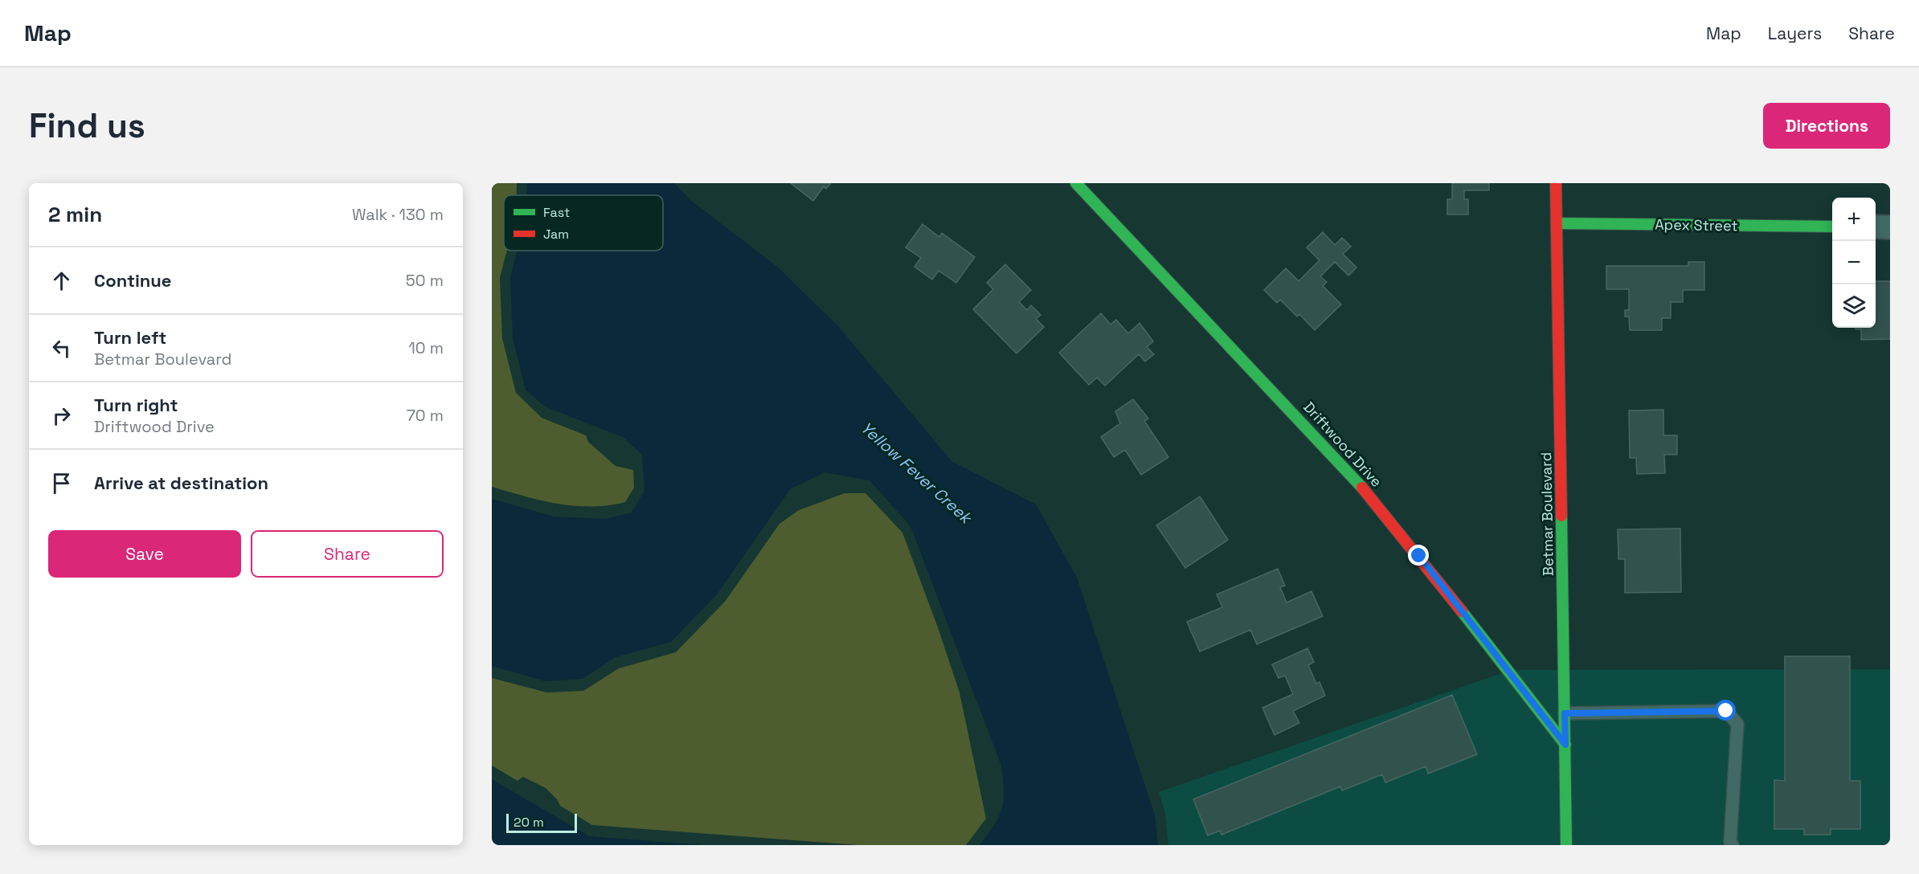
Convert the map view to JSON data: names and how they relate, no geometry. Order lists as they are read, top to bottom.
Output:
{
  "streets": {
    "street": ["Apex Street", "Driftwood Drive", "Betmar Boulevard"]
  },
  "crossings": [
    ["Apex Street", "Betmar Boulevard"],
    ["Driftwood Drive", "Betmar Boulevard"]
  ],
  "water": ["Yellow Fever Creek"],
  "legend": ["Fast", "Jam"],
  "scale_bar": "20 m",
  "page": {
    "header": "Map",
    "nav": ["Map", "Layers", "Share"],
    "buttons": [
      "Directions",
      ["Save", "Share"]
    ],
    "title": "Find us",
    "heading": ["2 min", "Walk · 130 m"],
    "map_buttons": ["+", "−"],
    "list": [
      ["Continue", "50 m"],
      ["Turn left", "Betmar Boulevard", "10 m"],
      ["Turn right", "Driftwood Drive", "70 m"],
      "Arrive at destination"
    ],
    "scale": "20 m"
  }
}
